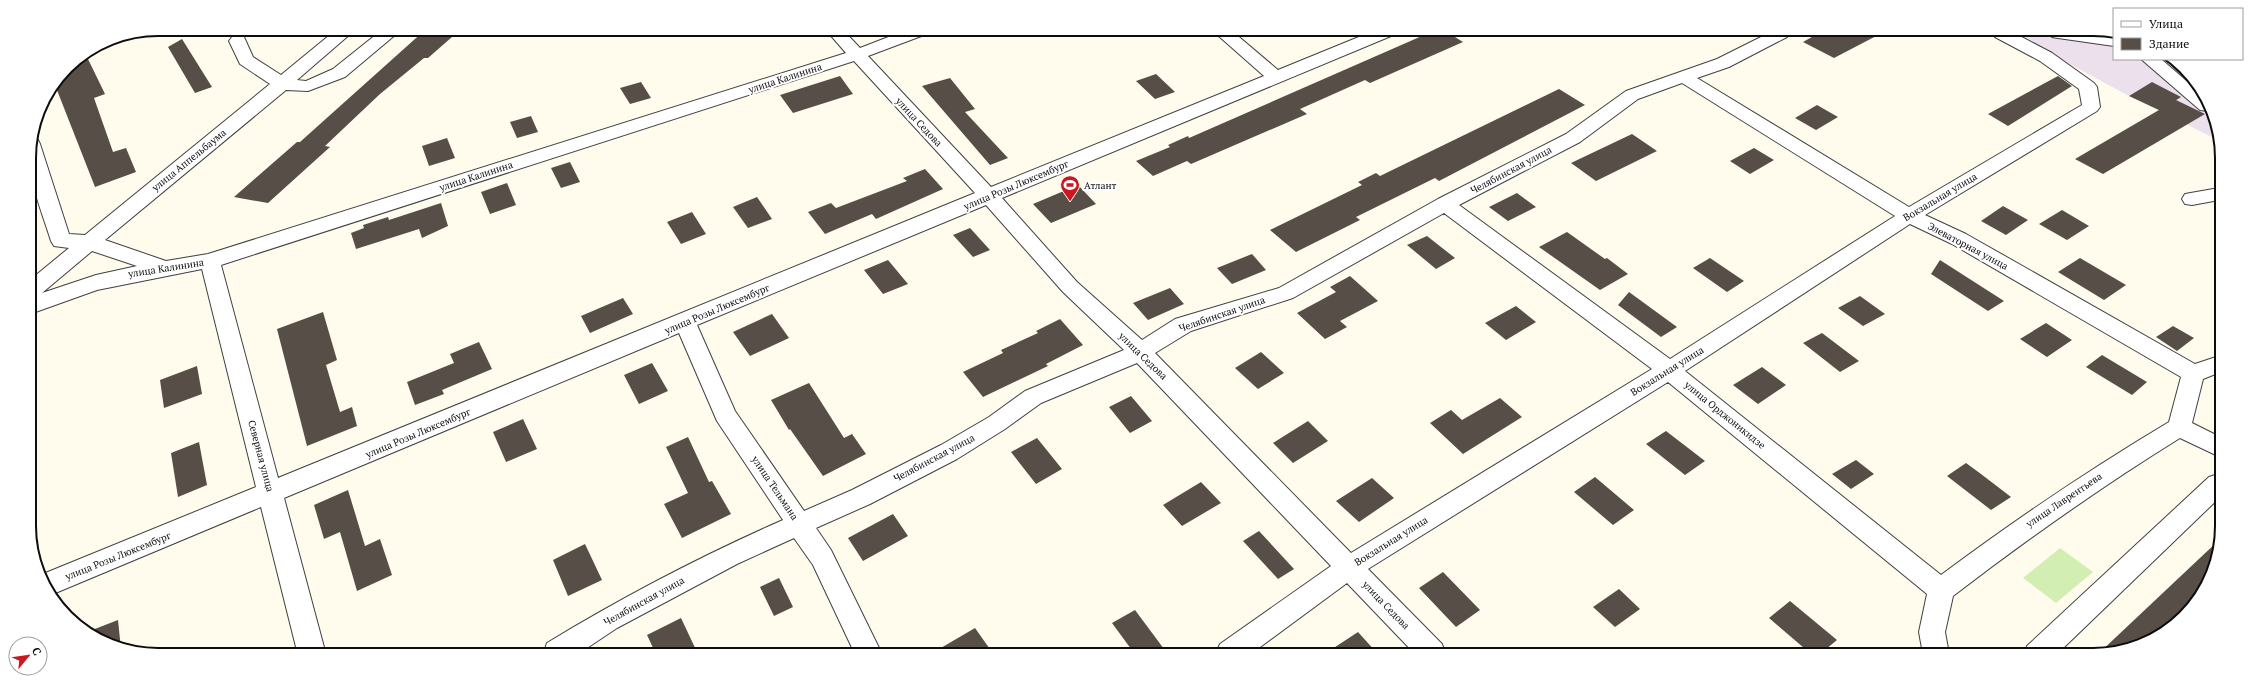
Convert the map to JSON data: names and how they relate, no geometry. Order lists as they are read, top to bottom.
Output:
{
  "streets": {
    "street": [
      "улица Калинина",
      "улица Седова",
      "улица Аппельбаума",
      "Челябинская улица",
      "улица Розы Люксембург",
      "Вокзальная улица",
      "Элеваторная улица",
      "улица Орджоникидзе",
      "Северная улица",
      "улица Тельмана",
      "улица Лаврентьева"
    ]
  },
  "crossings": [
    ["улица Калинина", "улица Седова"],
    ["улица Калинина", "Северная улица"],
    ["улица Седова", "Челябинская улица"],
    ["улица Седова", "улица Розы Люксембург"],
    ["улица Седова", "Вокзальная улица"],
    ["Челябинская улица", "Элеваторная улица"],
    ["Челябинская улица", "улица Орджоникидзе"],
    ["Челябинская улица", "улица Тельмана"],
    ["улица Розы Люксембург", "Северная улица"],
    ["улица Розы Люксембург", "улица Тельмана"],
    ["Вокзальная улица", "Элеваторная улица"],
    ["Вокзальная улица", "улица Орджоникидзе"],
    ["улица Орджоникидзе", "улица Лаврентьева"]
  ],
  "places": {
    "sports": ["Атлант"]
  },
  "legend": ["Улица", "Здание"],
  "north": "top right"
}
